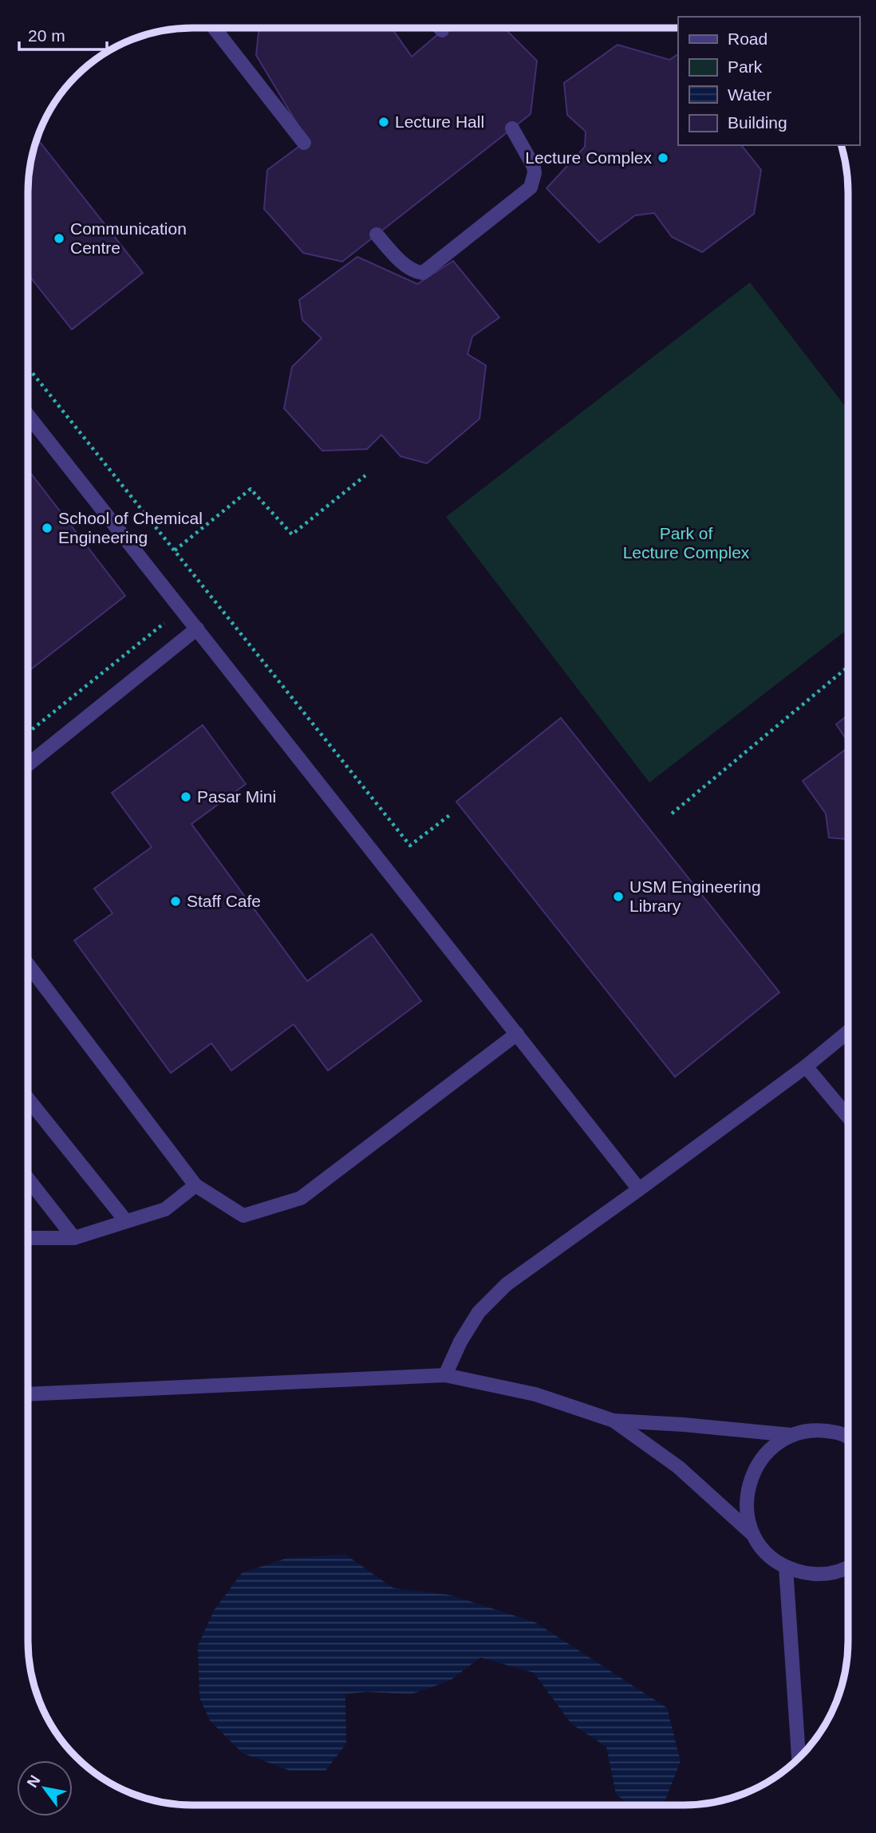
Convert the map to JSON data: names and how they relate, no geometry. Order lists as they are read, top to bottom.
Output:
{
  "parks": ["Park of Lecture Complex"],
  "places": [
    "Lecture Hall",
    "Lecture Complex",
    "Communication Centre",
    "School of Chemical Engineering",
    "Pasar Mini",
    "USM Engineering Library",
    "Staff Cafe"
  ],
  "legend": [
    "Road",
    "Park",
    "Water",
    "Building"
  ],
  "scale_bar": "20 m",
  "north": "top left"
}
